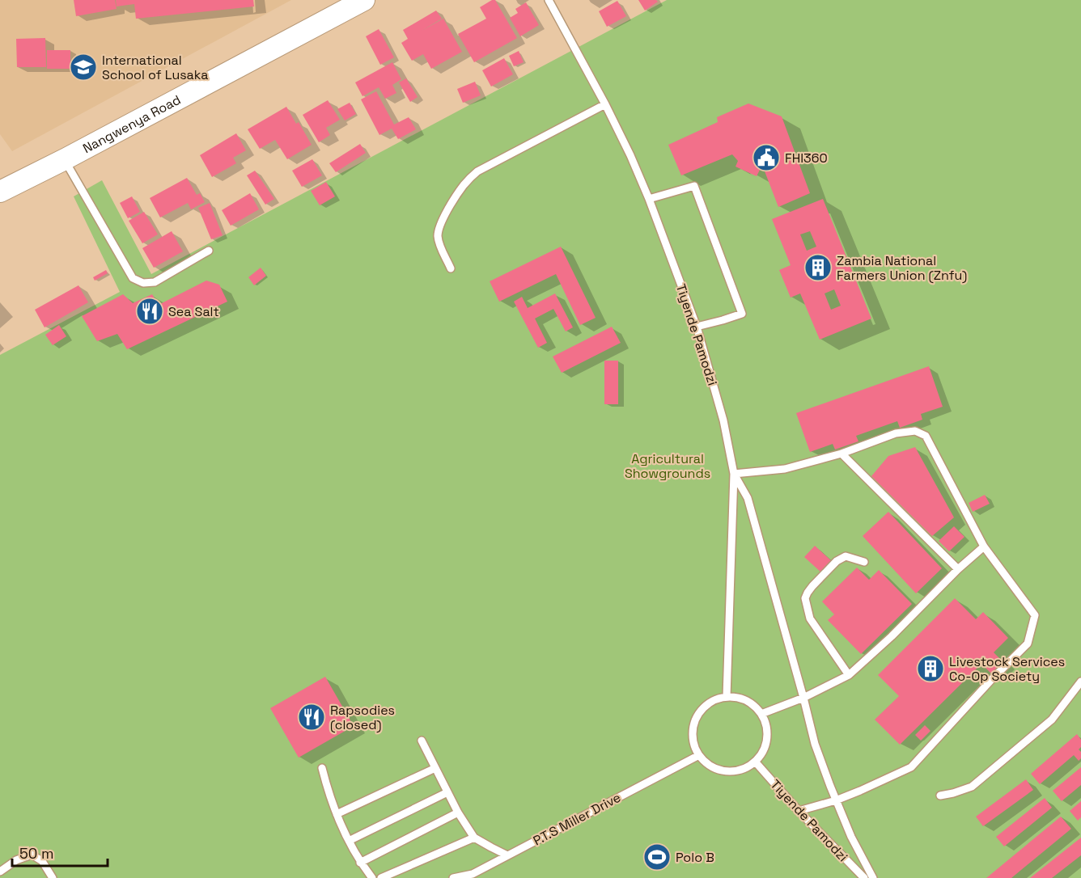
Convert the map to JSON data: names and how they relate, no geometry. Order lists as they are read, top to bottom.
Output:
{
  "streets": {
    "main road": ["Nangwenya Road"],
    "lane": ["Tiyende Pamodzi", "P.T.S Miller Drive"]
  },
  "crossings": [
    ["Tiyende Pamodzi", "P.T.S Miller Drive"]
  ],
  "parks": ["Agricultural Showgrounds"],
  "places": {
    "school or university": ["International School of Lusaka"],
    "public building": ["FHI360"],
    "building": ["Zambia National Farmers Union (Znfu)", "Livestock Services Co-Op Society"],
    "restaurant": ["Sea Salt", "Rapsodies (closed)"],
    "sports": ["Polo B"]
  },
  "scale_bar": "50 m"
}
